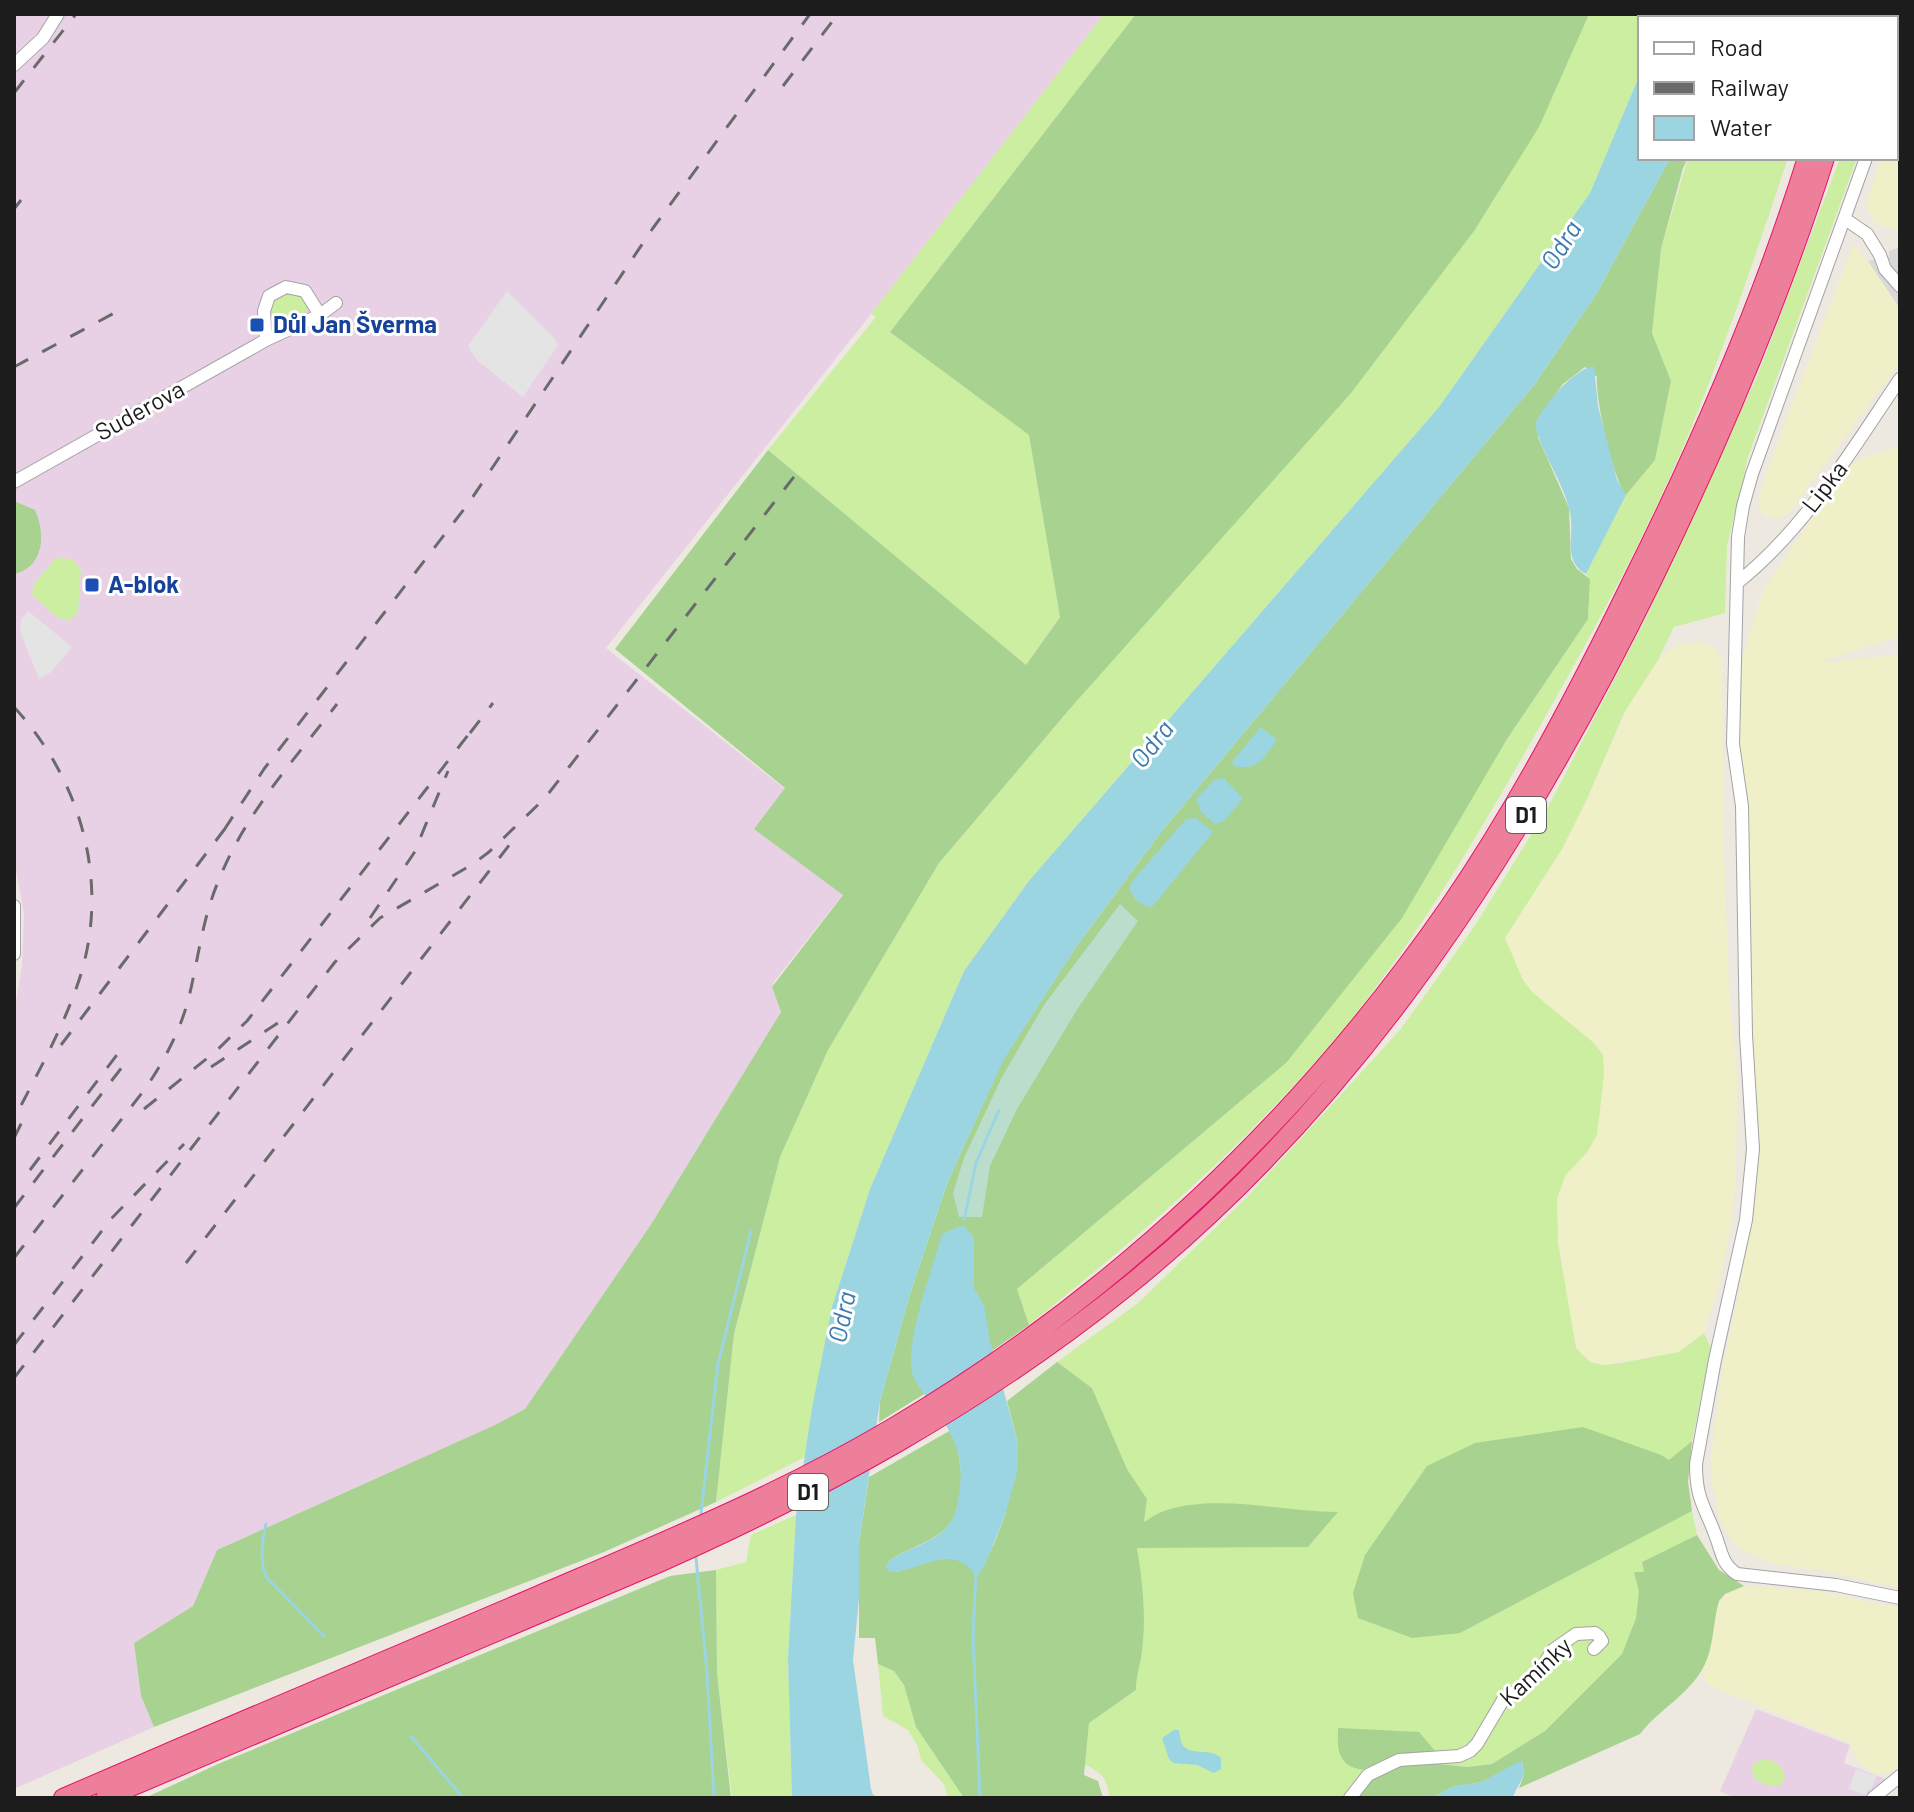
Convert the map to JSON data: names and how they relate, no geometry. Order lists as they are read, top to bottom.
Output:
{
  "streets": {
    "highway": ["D1"],
    "street": ["Suderova", "Lipka", "Kamínky"]
  },
  "water": ["Odra"],
  "places": {
    "transit": ["Důl Jan Šverma", "A-blok"]
  },
  "legend": ["Road", "Railway", "Water"]
}
